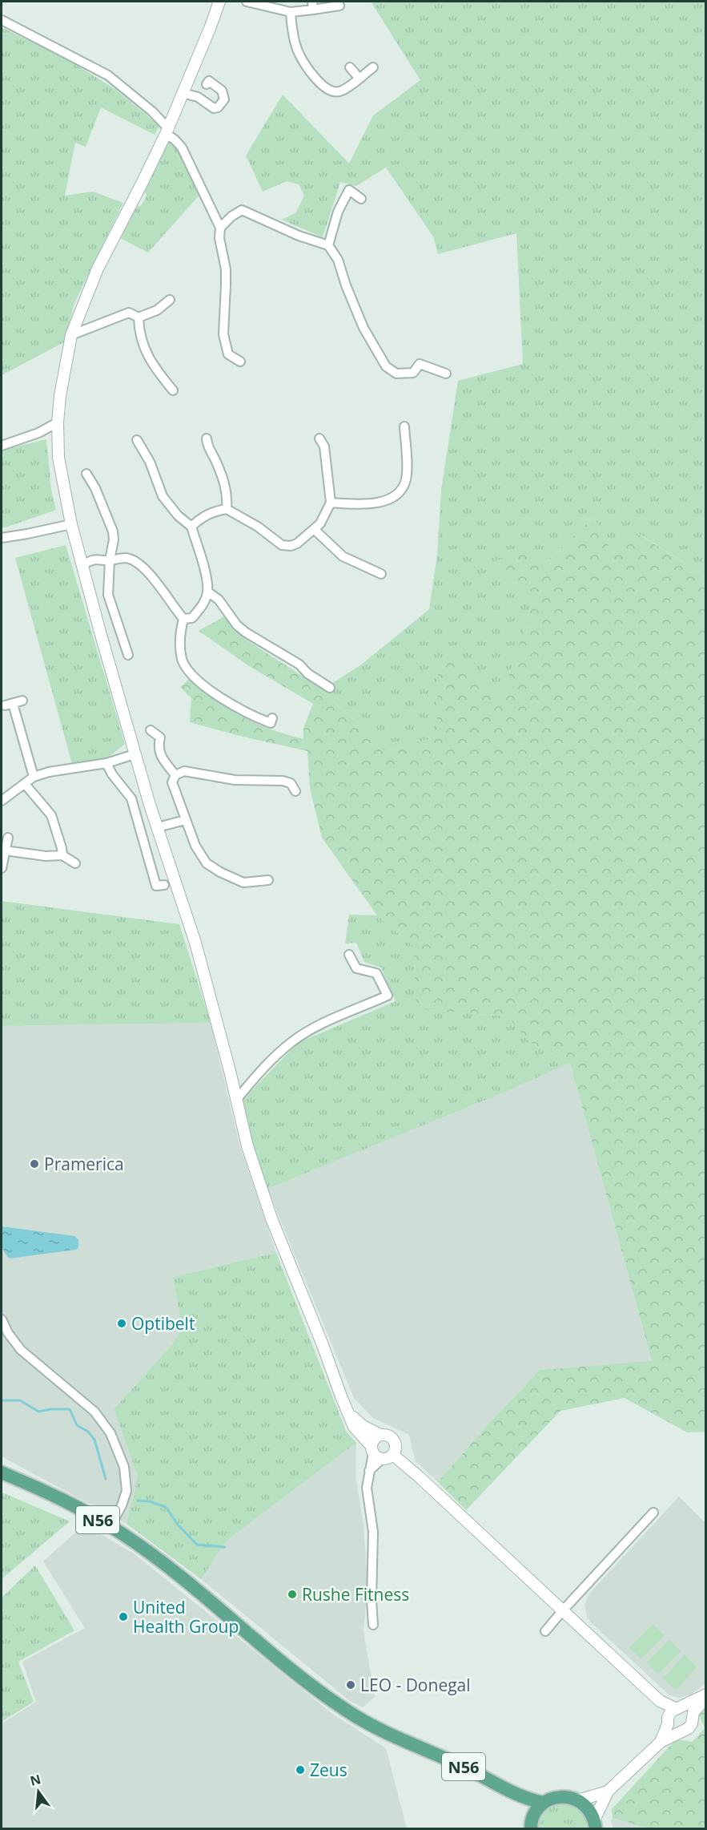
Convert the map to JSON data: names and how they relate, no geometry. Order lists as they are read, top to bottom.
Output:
{
  "streets": {
    "main road": ["N56"]
  },
  "places": [
    "Pramerica",
    "Optibelt",
    "Rushe Fitness",
    "United Health Group",
    "LEO - Donegal",
    "Zeus"
  ],
  "north": "top"
}
